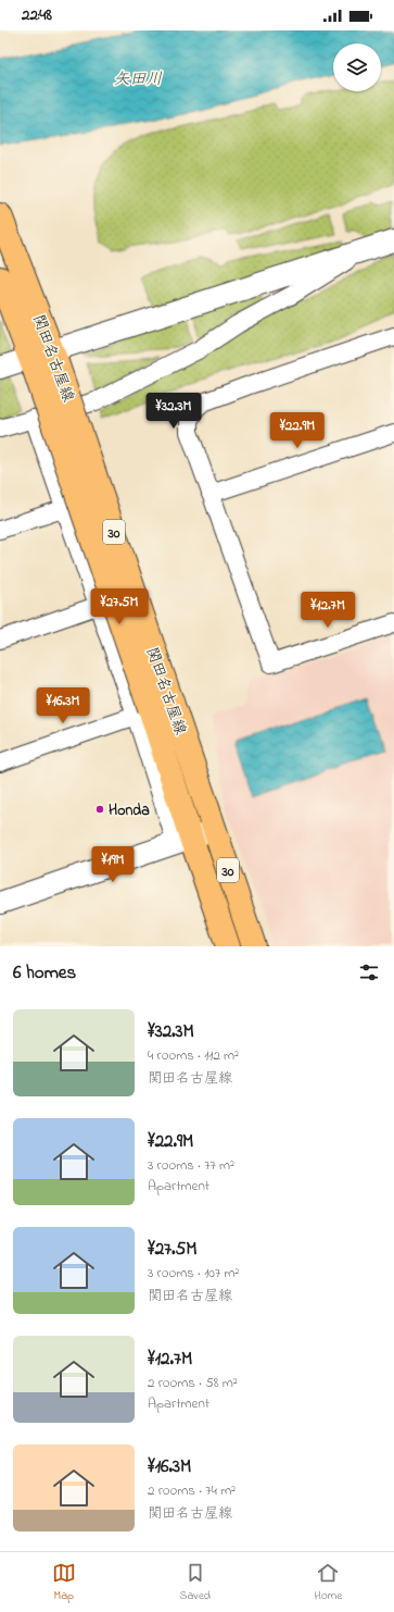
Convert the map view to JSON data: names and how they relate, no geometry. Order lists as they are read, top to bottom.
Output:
{
  "streets": {
    "main road": ["関田名古屋線", "30"]
  },
  "water": ["矢田川"],
  "places": ["Honda"],
  "page": {
    "status": "22:48",
    "price": [
      "¥32.3M",
      "¥22.9M",
      "¥27.5M",
      "¥12.7M",
      "¥16.3M",
      "¥19M"
    ],
    "heading": "6 homes",
    "list": [
      {
        "name": "¥32.3M",
        "note": "4 rooms · 112 m² · 関田名古屋線"
      },
      {
        "name": "¥22.9M",
        "note": "3 rooms · 77 m² · Apartment"
      },
      {
        "name": "¥27.5M",
        "note": "3 rooms · 107 m² · 関田名古屋線"
      },
      {
        "name": "¥12.7M",
        "note": "2 rooms · 58 m² · Apartment"
      },
      {
        "name": "¥16.3M",
        "note": "2 rooms · 74 m² · 関田名古屋線"
      }
    ],
    "tabs": ["Map", "Saved", "Home"]
  }
}
